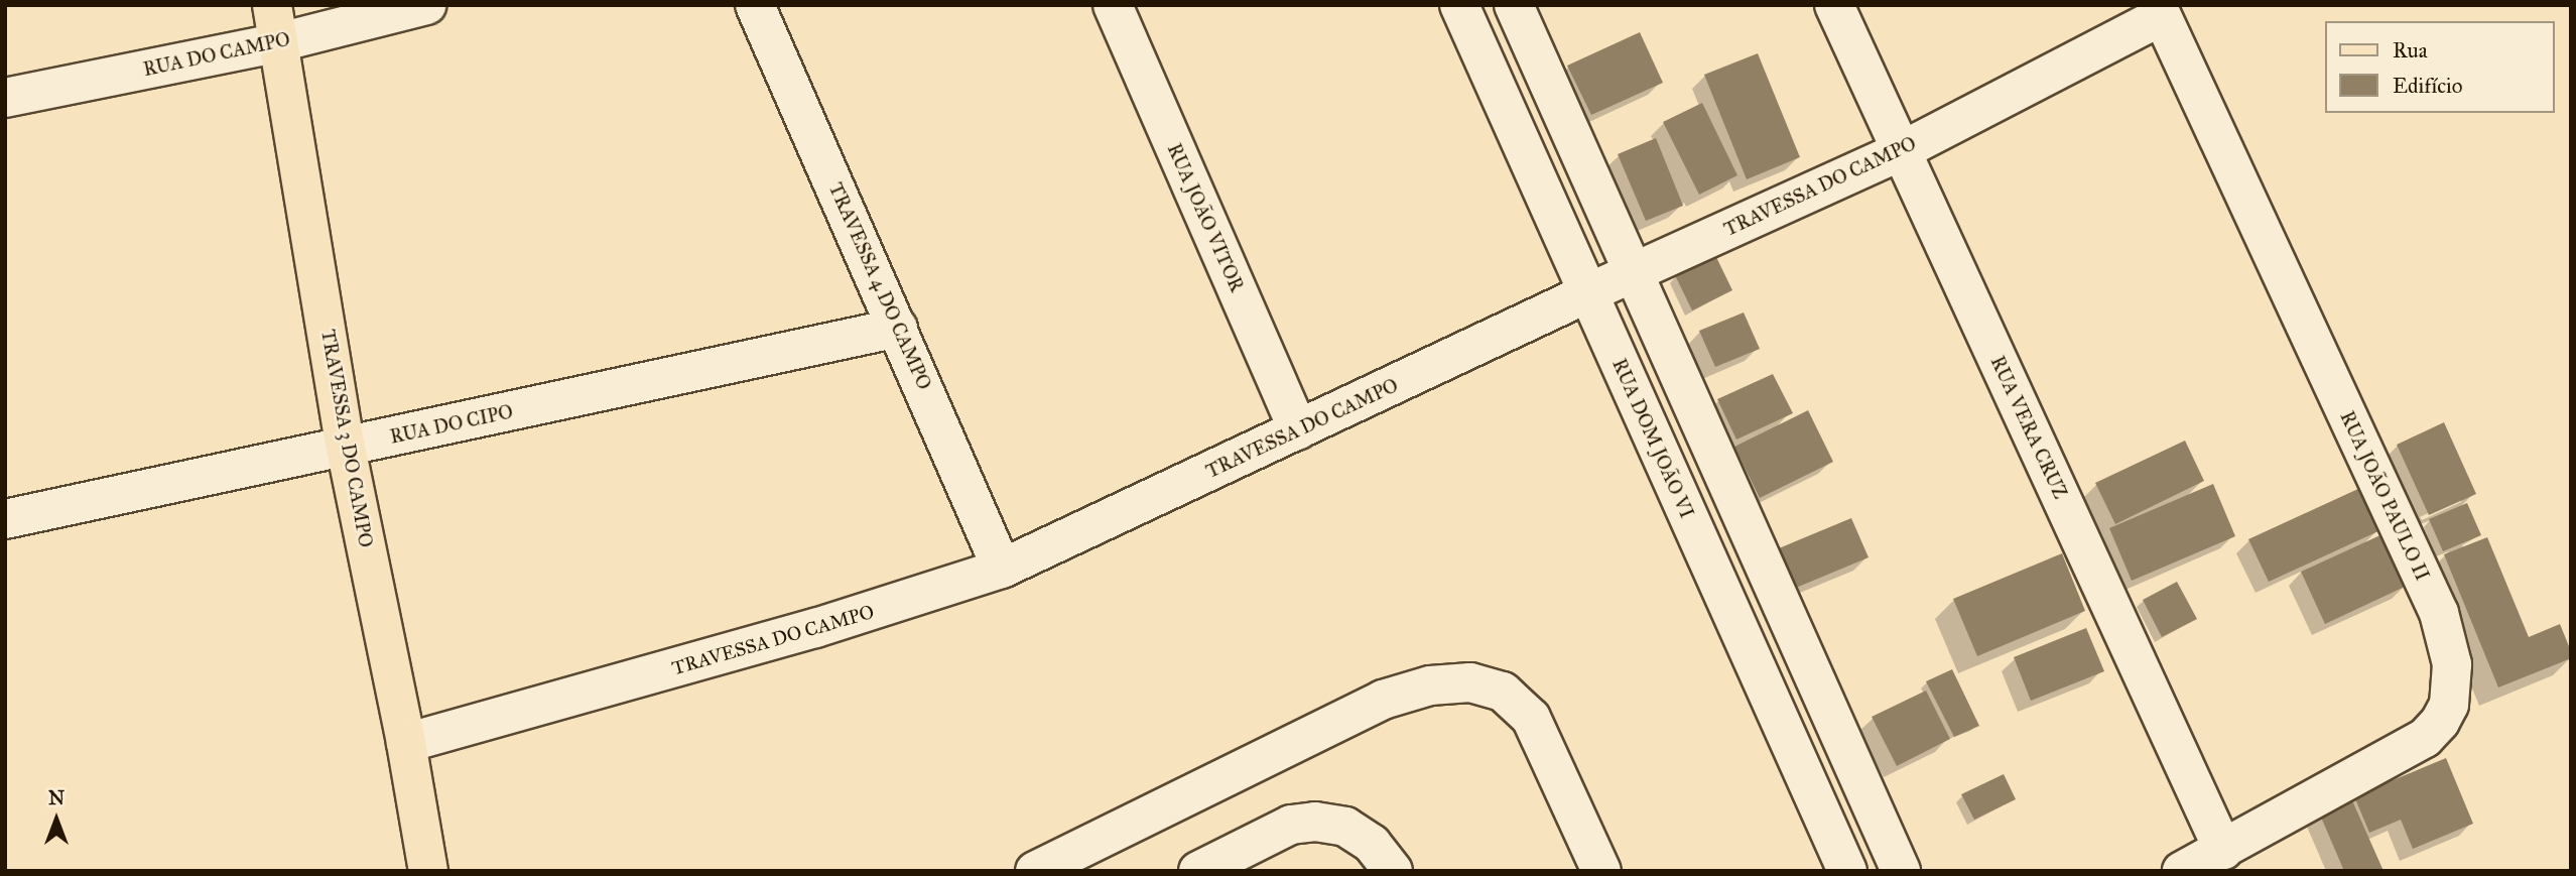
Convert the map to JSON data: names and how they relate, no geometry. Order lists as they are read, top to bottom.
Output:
{
  "streets": {
    "main road": ["TRAVESSA 3 DO CAMPO"],
    "street": [
      "RUA DO CAMPO",
      "TRAVESSA DO CAMPO",
      "RUA JOÃO VITOR",
      "TRAVESSA 4 DO CAMPO",
      "RUA DO CIPO",
      "RUA VERA CRUZ",
      "RUA DOM JOÃO VI",
      "RUA JOÃO PAULO II"
    ]
  },
  "crossings": [
    ["RUA DO CAMPO", "TRAVESSA 3 DO CAMPO"],
    ["TRAVESSA DO CAMPO", "RUA JOÃO VITOR"],
    ["TRAVESSA DO CAMPO", "TRAVESSA 4 DO CAMPO"],
    ["TRAVESSA DO CAMPO", "RUA VERA CRUZ"],
    ["TRAVESSA DO CAMPO", "TRAVESSA 3 DO CAMPO"],
    ["TRAVESSA DO CAMPO", "RUA DOM JOÃO VI"],
    ["TRAVESSA DO CAMPO", "RUA JOÃO PAULO II"],
    ["TRAVESSA 4 DO CAMPO", "RUA DO CIPO"],
    ["RUA DO CIPO", "TRAVESSA 3 DO CAMPO"],
    ["RUA VERA CRUZ", "RUA JOÃO PAULO II"]
  ],
  "legend": ["Rua", "Edifício"],
  "north": "top"
}
